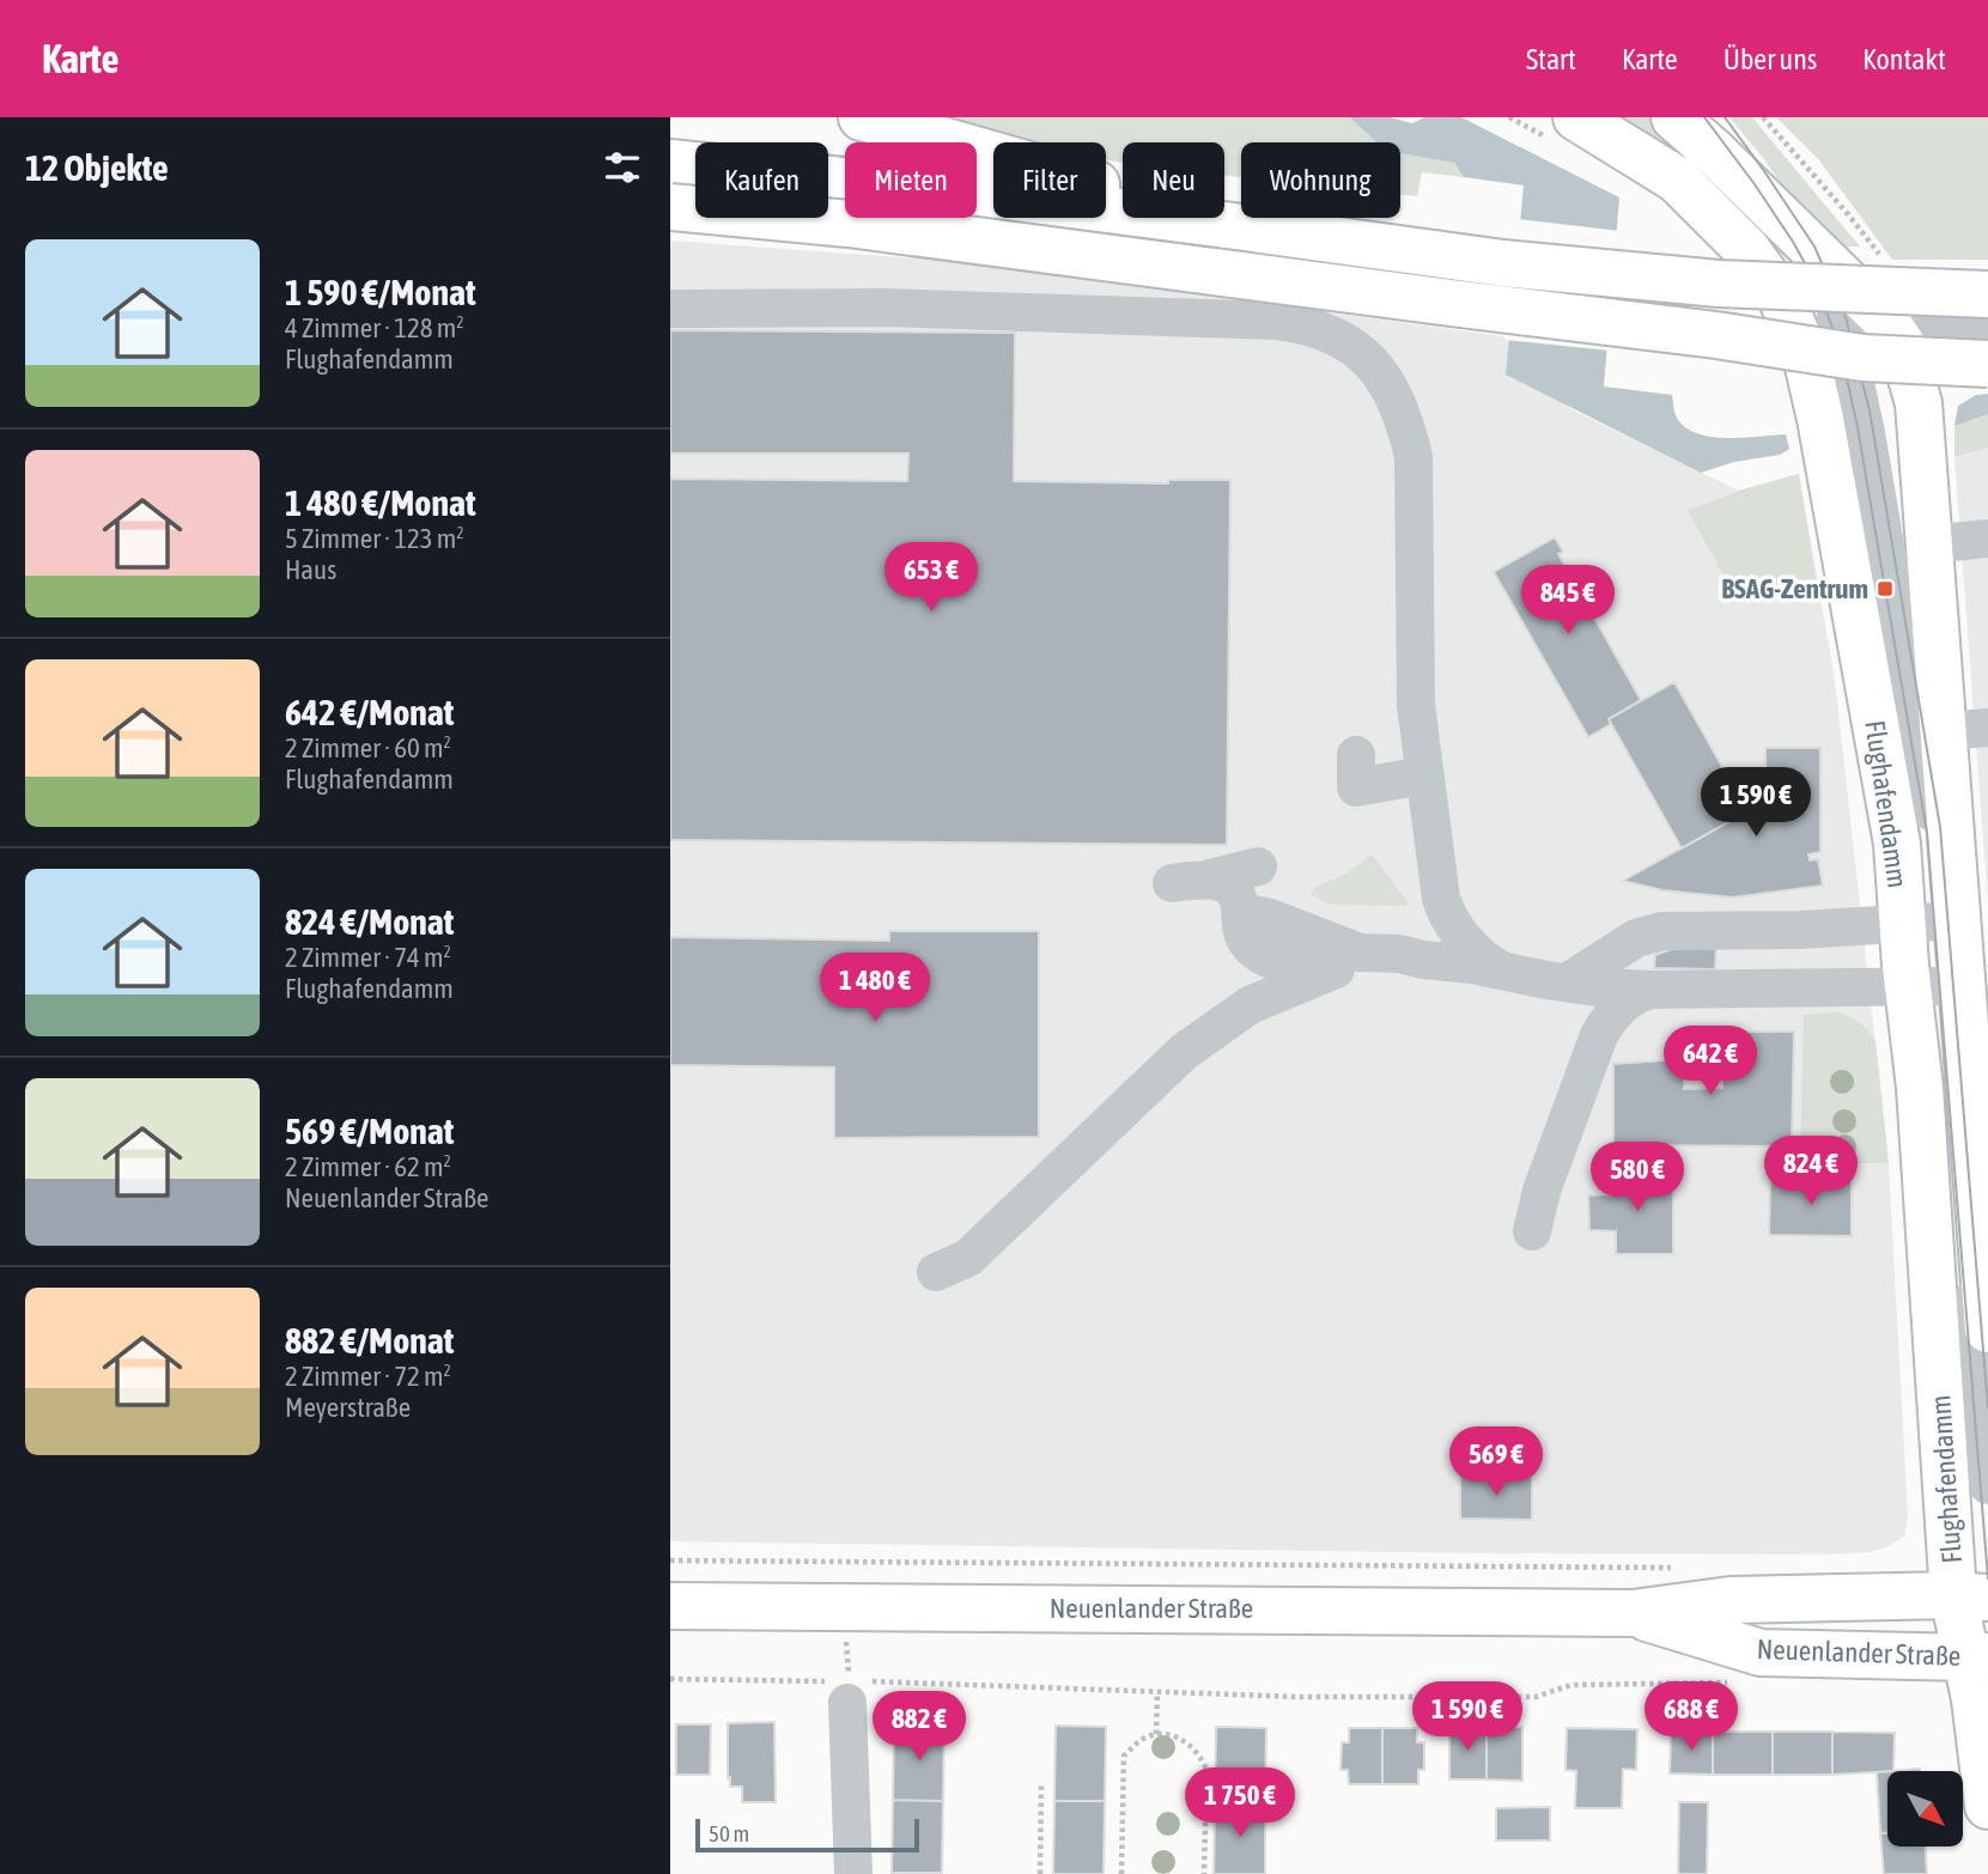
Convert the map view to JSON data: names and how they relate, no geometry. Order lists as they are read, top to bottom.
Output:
{
  "streets": {
    "main road": ["Flughafendamm", "Neuenlander Straße"]
  },
  "crossings": [
    ["Flughafendamm", "Neuenlander Straße"]
  ],
  "places": {
    "transit": ["BSAG-Zentrum"]
  },
  "scale_bar": "50 m",
  "north": "bottom right",
  "page": {
    "header": "Karte",
    "nav": [
      "Start",
      "Karte",
      "Über uns",
      "Kontakt"
    ],
    "heading": "12 Objekte",
    "chip": [
      "Kaufen",
      "Mieten",
      "Filter",
      "Neu",
      "Wohnung"
    ],
    "list": [
      {
        "name": "1 590 €/Monat",
        "note": "4 Zimmer · 128 m² · Flughafendamm"
      },
      {
        "name": "1 480 €/Monat",
        "note": "5 Zimmer · 123 m² · Haus"
      },
      {
        "name": "642 €/Monat",
        "note": "2 Zimmer · 60 m² · Flughafendamm"
      },
      {
        "name": "824 €/Monat",
        "note": "2 Zimmer · 74 m² · Flughafendamm"
      },
      {
        "name": "569 €/Monat",
        "note": "2 Zimmer · 62 m² · Neuenlander Straße"
      },
      {
        "name": "882 €/Monat",
        "note": "2 Zimmer · 72 m² · Meyerstraße"
      }
    ],
    "price": [
      "653 €",
      "845 €",
      "1 590 €",
      "1 480 €",
      "642 €",
      "824 €",
      "580 €",
      "569 €",
      "1 590 €",
      "688 €",
      "882 €",
      "1 750 €"
    ],
    "scale": "50 m"
  }
}
